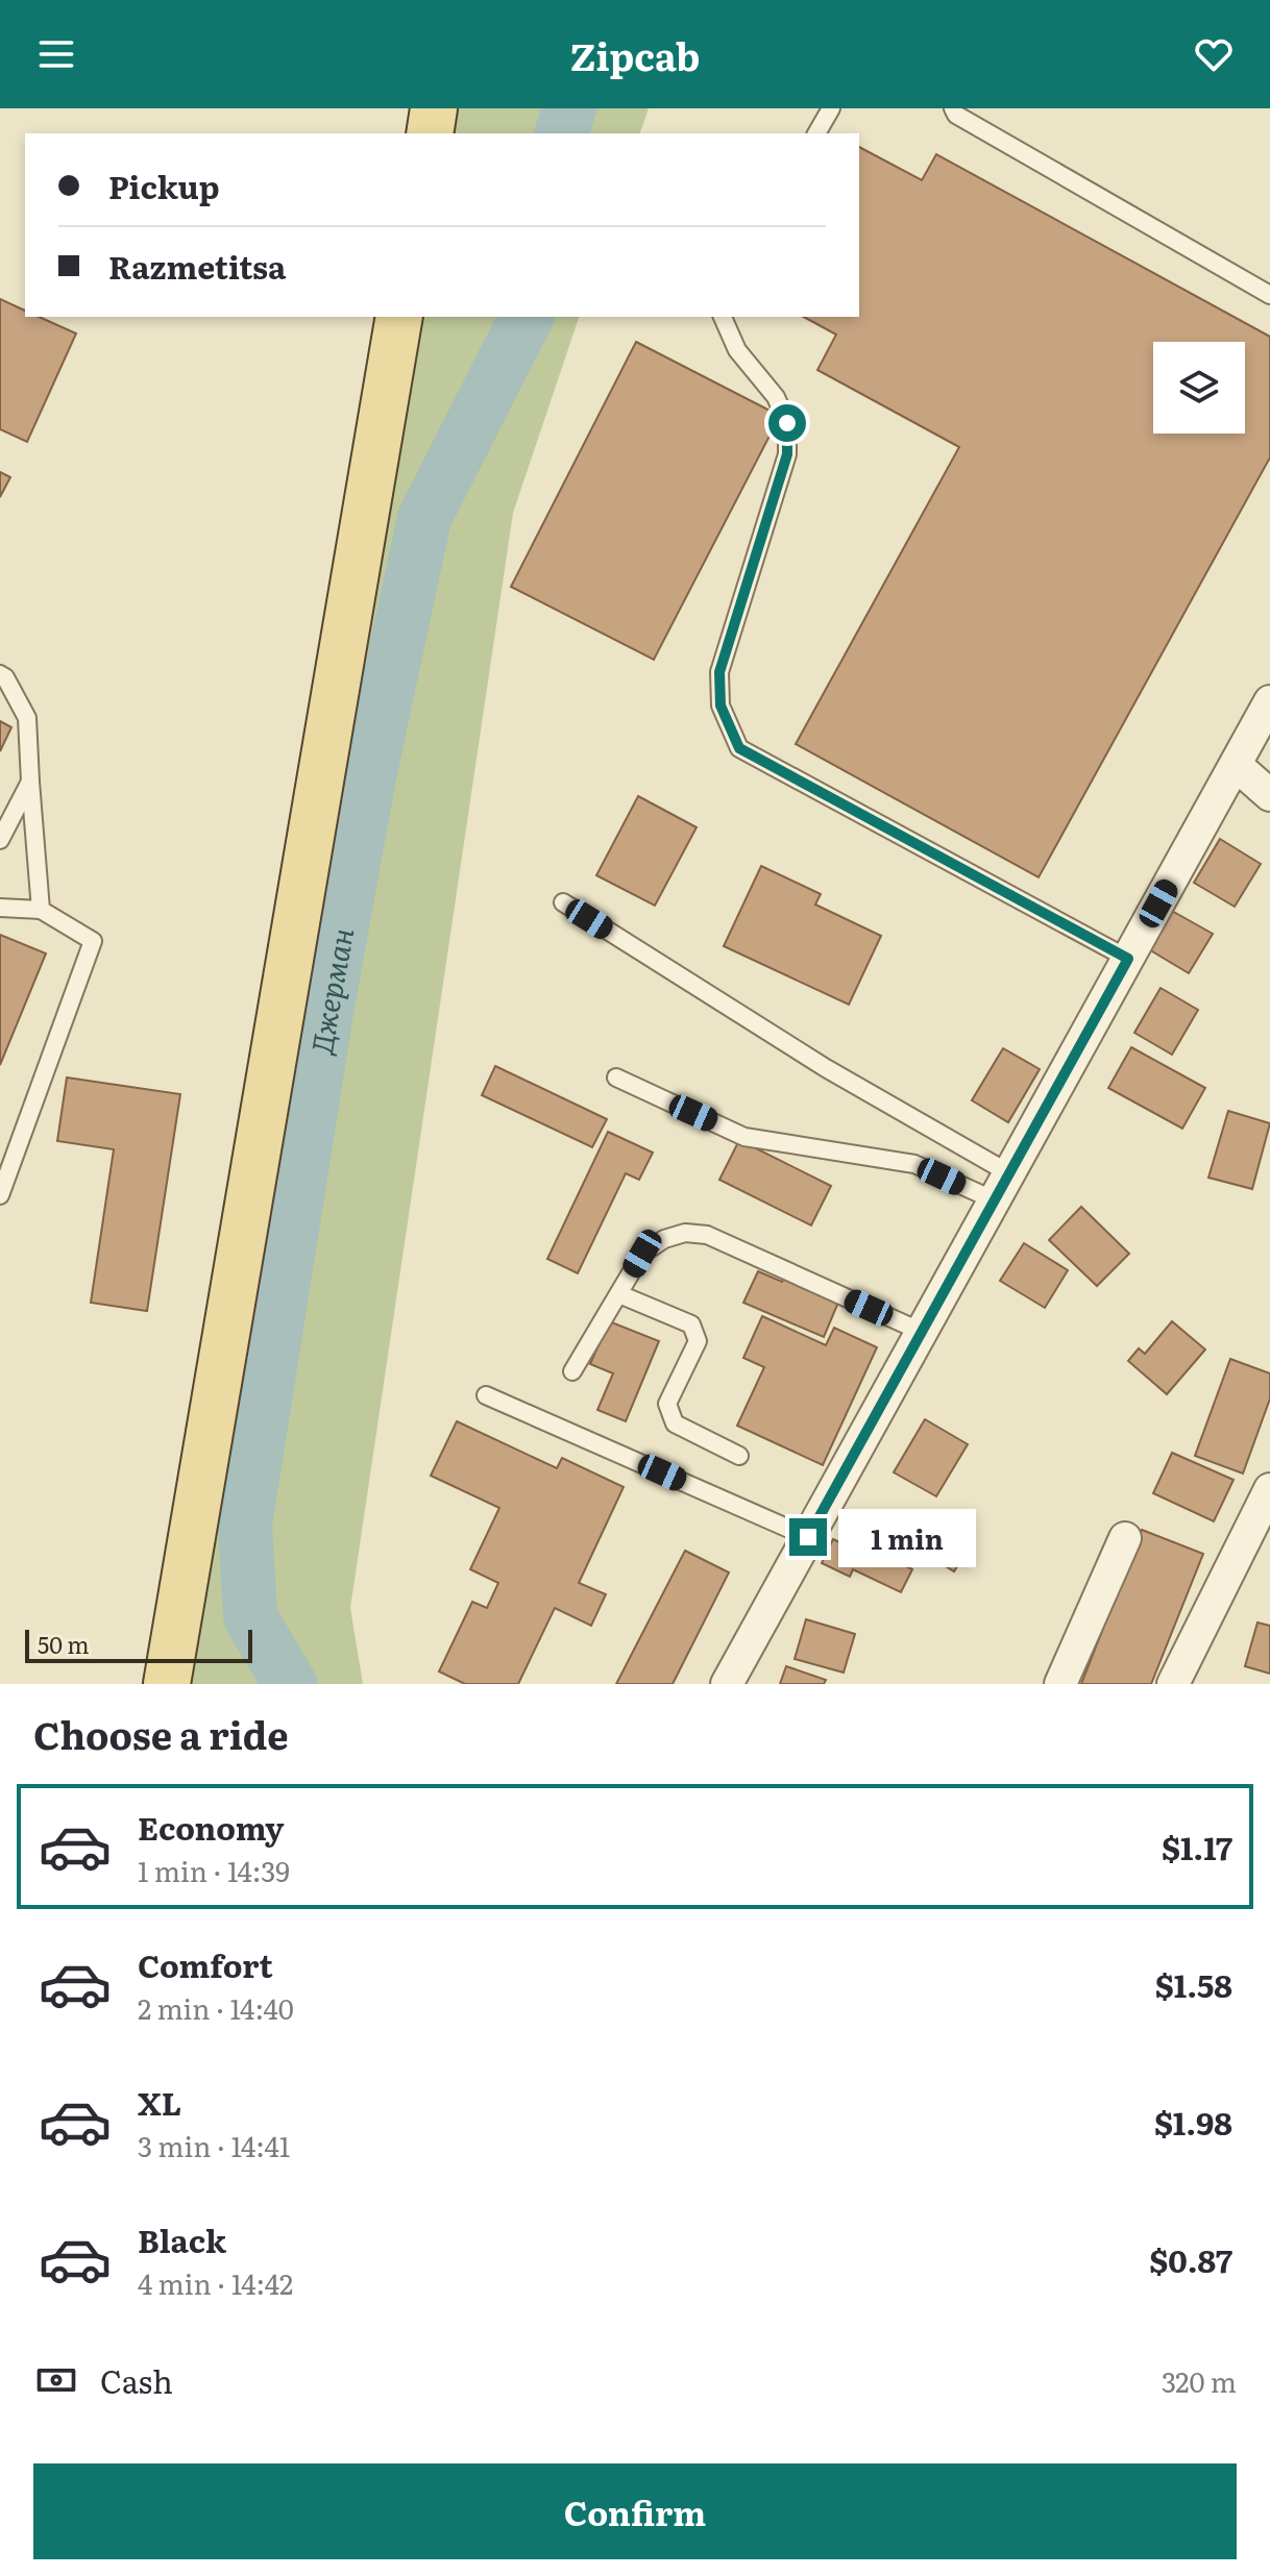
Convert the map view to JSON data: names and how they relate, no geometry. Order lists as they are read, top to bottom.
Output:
{
  "water": ["Джерман"],
  "scale_bar": "50 m",
  "page": {
    "header": "Zipcab",
    "banner": ["Pickup", "Razmetitsa"],
    "bubble": "1 min",
    "scale": "50 m",
    "heading": "Choose a ride",
    "list": [
      {
        "name": "Economy",
        "note": "1 min · 14:39",
        "value": "$1.17"
      },
      {
        "name": "Comfort",
        "note": "2 min · 14:40",
        "value": "$1.58"
      },
      {
        "name": "XL",
        "note": "3 min · 14:41",
        "value": "$1.98"
      },
      {
        "name": "Black",
        "note": "4 min · 14:42",
        "value": "$0.87"
      }
    ],
    "pay": ["Cash", "320 m"],
    "buttons": "Confirm"
  }
}
